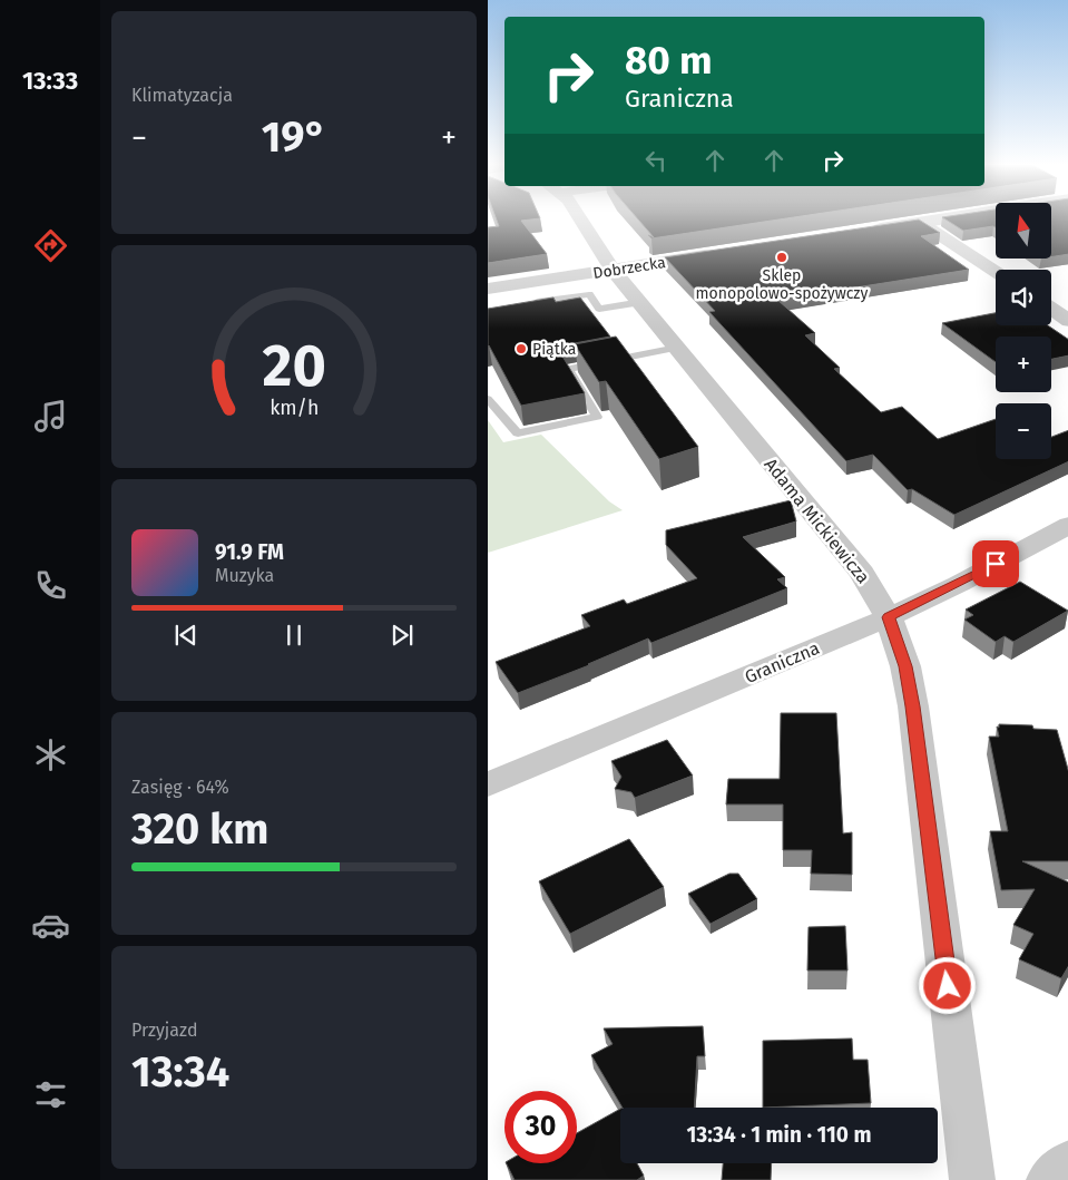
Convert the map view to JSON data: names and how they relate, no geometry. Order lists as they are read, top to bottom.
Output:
{
  "streets": {
    "street": ["Dobrzecka", "Adama Mickiewicza", "Graniczna"]
  },
  "crossings": [
    ["Dobrzecka", "Adama Mickiewicza"],
    ["Adama Mickiewicza", "Graniczna"]
  ],
  "places": ["Sklep monopolowo-spożywczy", "Piątka"],
  "north": "top",
  "page": {
    "tabs": "13:33",
    "tile": [
      "Klimatyzacja",
      ["Zasięg · 64%", "320 km"],
      ["Przyjazd", "13:34"]
    ],
    "turn": ["80 m", "Graniczna"],
    "heat": ["−", "19°", "+"],
    "map_buttons": ["+", "−"],
    "song": ["91.9 FM", "Muzyka"],
    "limit": "30",
    "trip": "13:34 · 1 min · 110 m",
    "gauge": ["20", "km/h"]
  }
}
